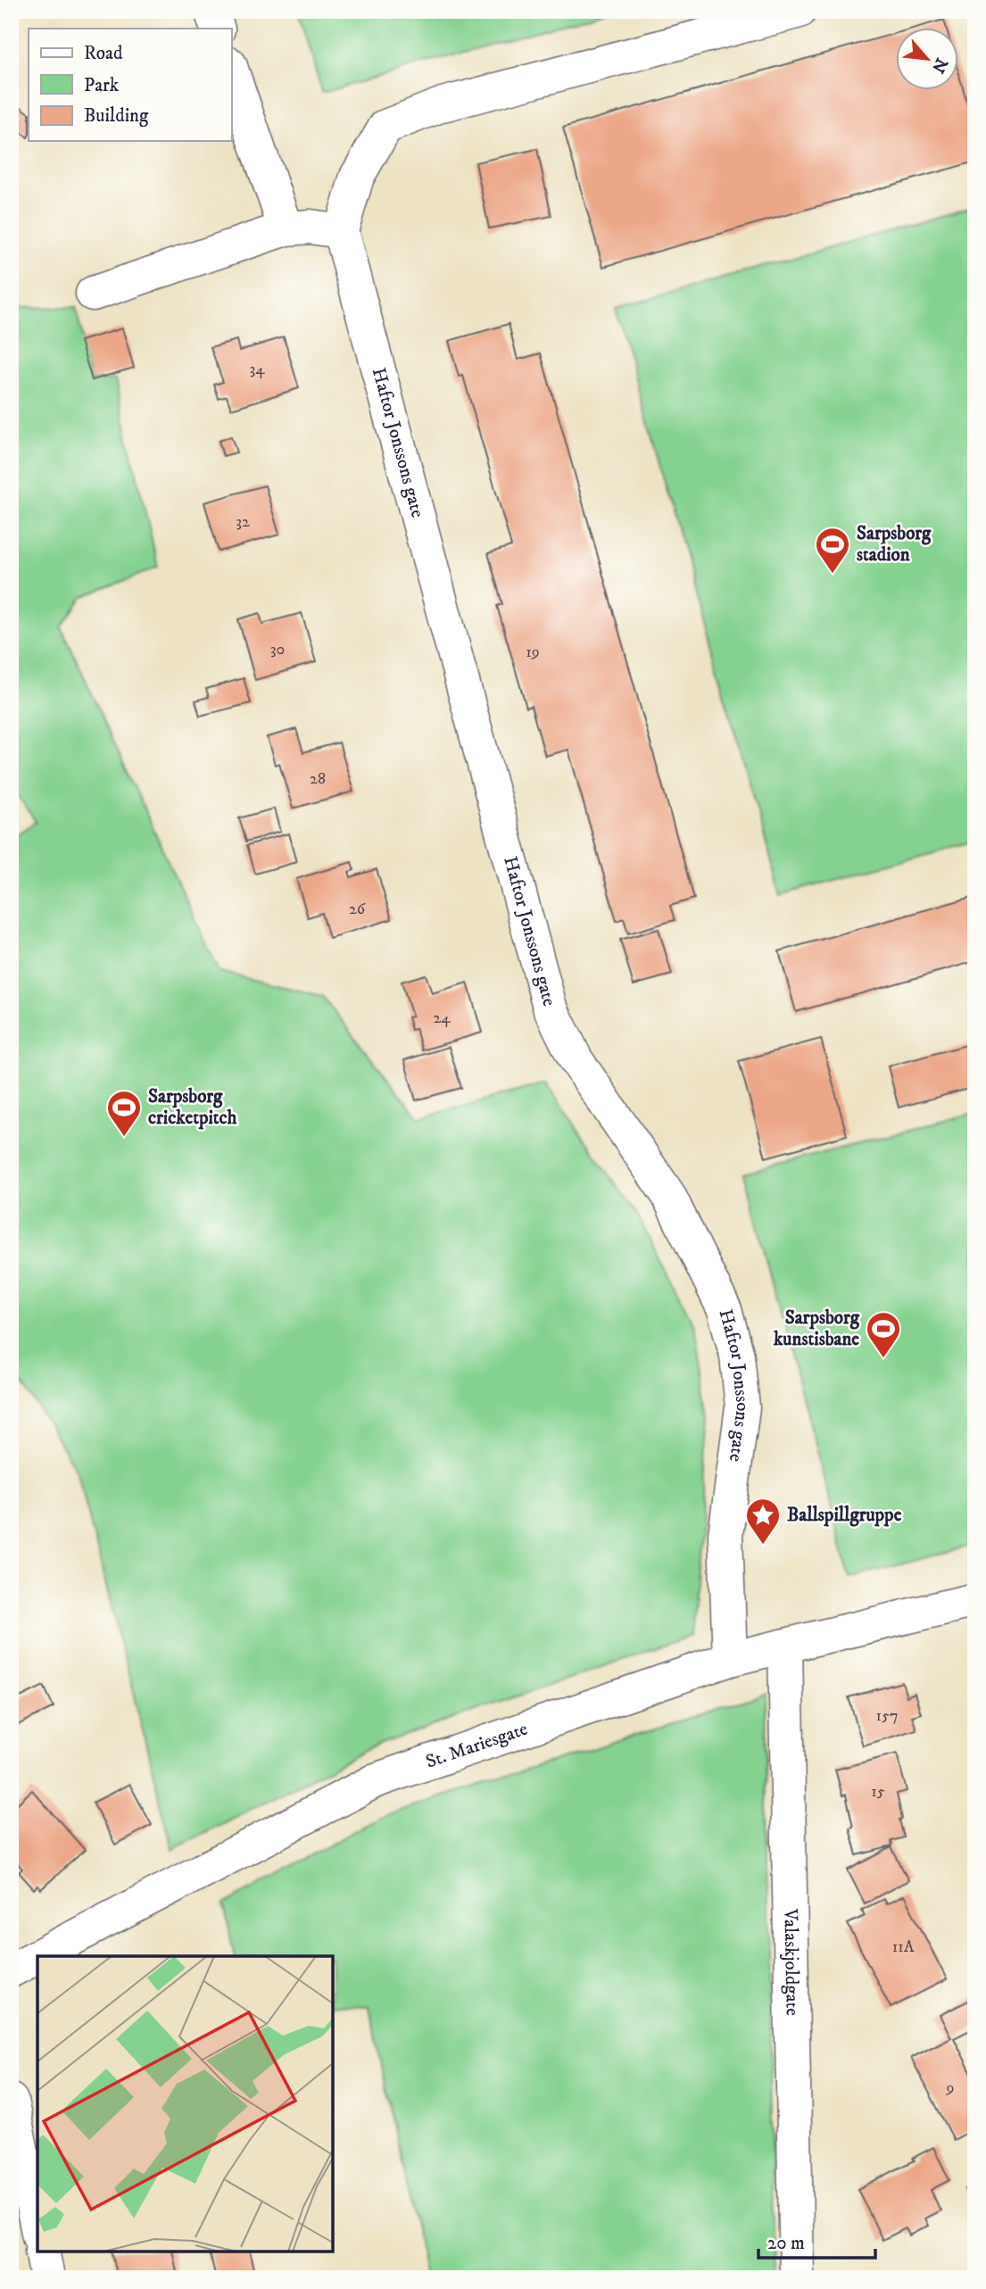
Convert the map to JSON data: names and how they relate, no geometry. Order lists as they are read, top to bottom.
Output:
{
  "streets": {
    "street": ["Haftor Jonssons gate", "St. Mariesgate", "Valaskjoldgate"]
  },
  "crossings": [
    ["Haftor Jonssons gate", "St. Mariesgate"],
    ["St. Mariesgate", "Valaskjoldgate"]
  ],
  "places": {
    "sports": ["Sarpsborg stadion", "Sarpsborg cricketpitch", "Sarpsborg kunstisbane"],
    "place": ["Ballspillgruppe"]
  },
  "house_numbers": [
    "34",
    "32",
    "30",
    "19",
    "28",
    "26",
    "24",
    "157",
    "15",
    "11A",
    "9"
  ],
  "legend": ["Road", "Park", "Building"],
  "scale_bar": "20 m",
  "north": "bottom right"
}
